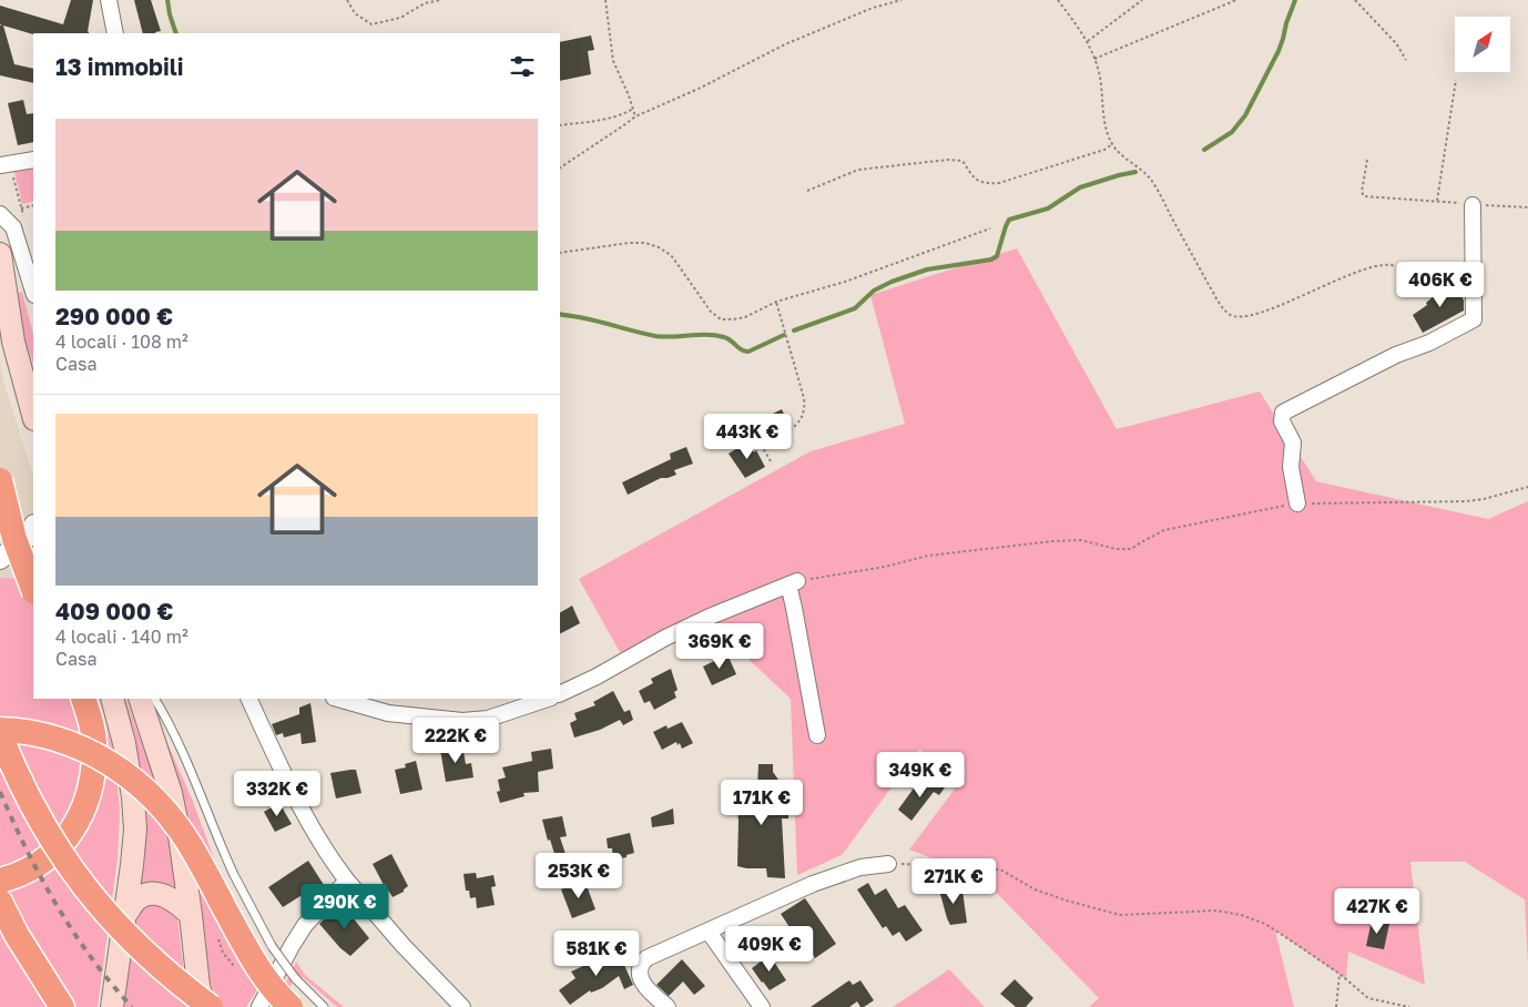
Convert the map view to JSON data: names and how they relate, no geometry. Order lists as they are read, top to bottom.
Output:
{
  "north": "top right",
  "page": {
    "heading": "13 immobili",
    "list": [
      {
        "name": "290 000 €",
        "note": "4 locali · 108 m² · Casa"
      },
      {
        "name": "409 000 €",
        "note": "4 locali · 140 m² · Casa"
      }
    ],
    "price": [
      "406K €",
      "443K €",
      "369K €",
      "222K €",
      "349K €",
      "332K €",
      "171K €",
      "253K €",
      "271K €",
      "290K €",
      "427K €",
      "409K €",
      "581K €"
    ]
  }
}
